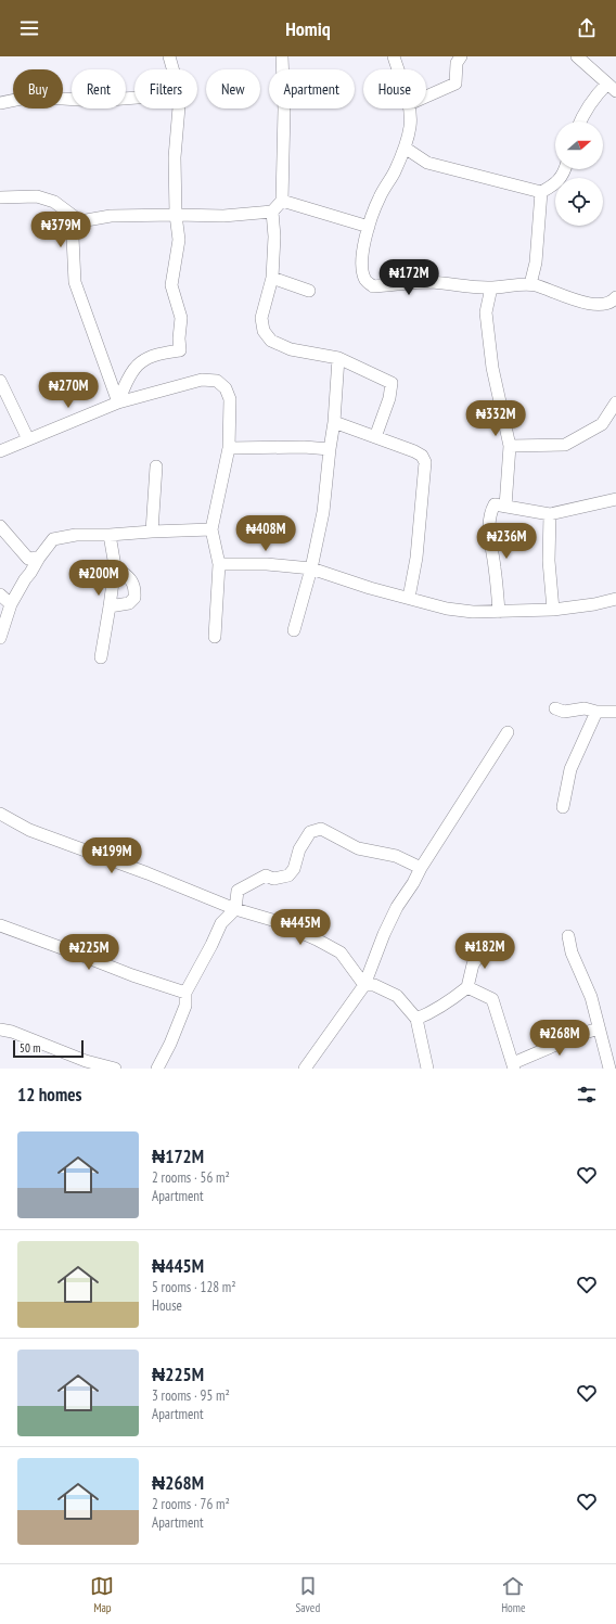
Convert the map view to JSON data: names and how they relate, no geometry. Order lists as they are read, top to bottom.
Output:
{
  "scale_bar": "50 m",
  "north": "right",
  "page": {
    "header": "Homiq",
    "chip": [
      "Buy",
      "Rent",
      "Filters",
      "New",
      "Apartment",
      "House"
    ],
    "price": [
      "₦379M",
      "₦172M",
      "₦270M",
      "₦332M",
      "₦408M",
      "₦236M",
      "₦200M",
      "₦199M",
      "₦445M",
      "₦182M",
      "₦225M",
      "₦268M"
    ],
    "scale": "50 m",
    "heading": "12 homes",
    "list": [
      {
        "name": "₦172M",
        "note": "2 rooms · 56 m² · Apartment"
      },
      {
        "name": "₦445M",
        "note": "5 rooms · 128 m² · House"
      },
      {
        "name": "₦225M",
        "note": "3 rooms · 95 m² · Apartment"
      },
      {
        "name": "₦268M",
        "note": "2 rooms · 76 m² · Apartment"
      }
    ],
    "tabs": ["Map", "Saved", "Home"]
  }
}
